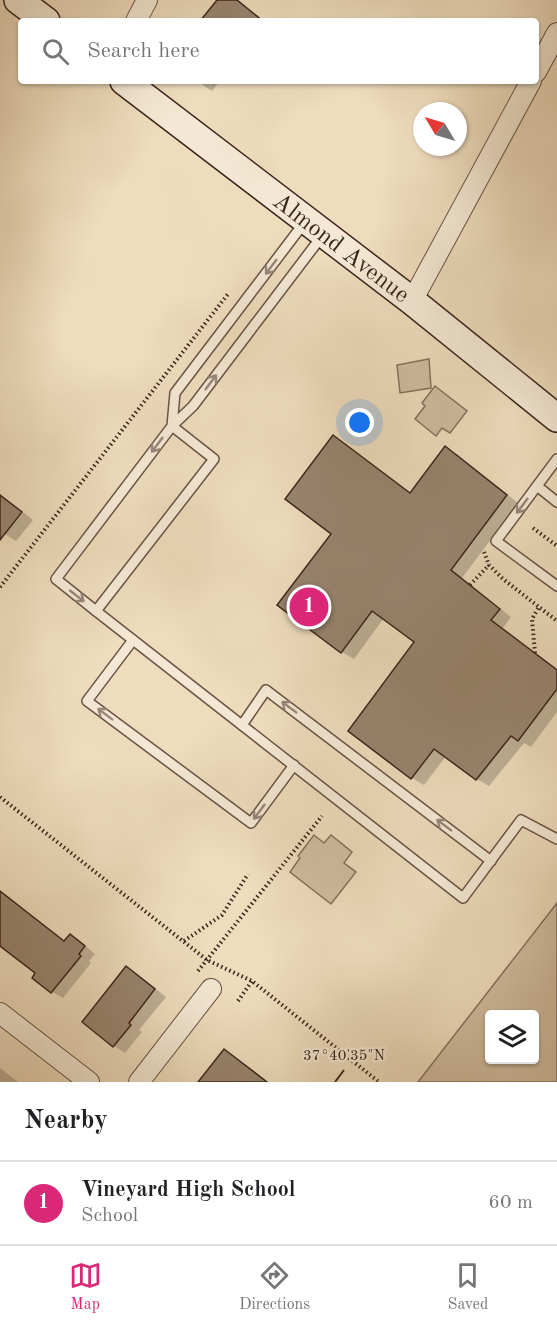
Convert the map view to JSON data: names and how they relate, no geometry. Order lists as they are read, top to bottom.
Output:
{
  "streets": {
    "street": ["Almond Avenue"]
  },
  "north": "top left",
  "page": {
    "search": "Search here",
    "pins": "1",
    "heading": "Nearby",
    "list": [
      {
        "mark": "1",
        "name": "Vineyard High School",
        "note": "School",
        "value": "60 m"
      }
    ],
    "nav": ["Map", "Directions", "Saved"]
  },
  "coordinates": ["37°40'35\"N"]
}
